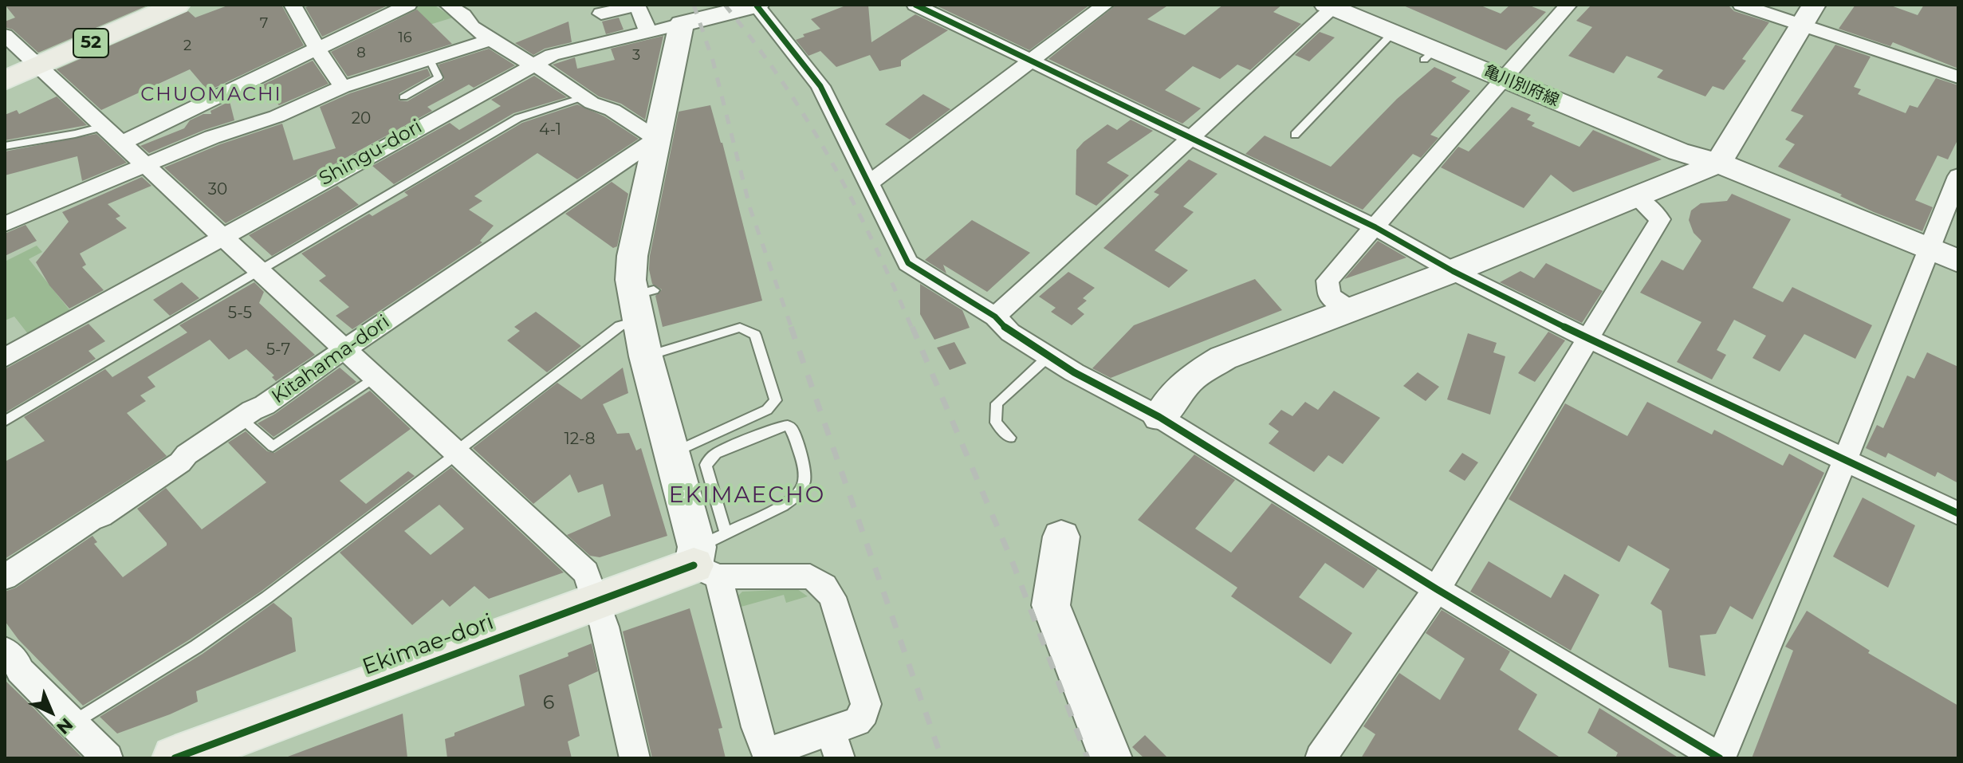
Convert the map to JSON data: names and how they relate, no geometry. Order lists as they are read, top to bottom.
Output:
{
  "streets": {
    "main road": ["52", "Ekimae-dori"],
    "street": ["亀川別府線", "Shingu-dori", "Kitahama-dori"]
  },
  "districts": ["CHUOMACHI", "EKIMAECHO"],
  "house_numbers": [
    "7",
    "16",
    "2",
    "8",
    "3",
    "20",
    "4-1",
    "30",
    "5-5",
    "5-7",
    "12-8",
    "6"
  ],
  "north": "bottom right"
}
